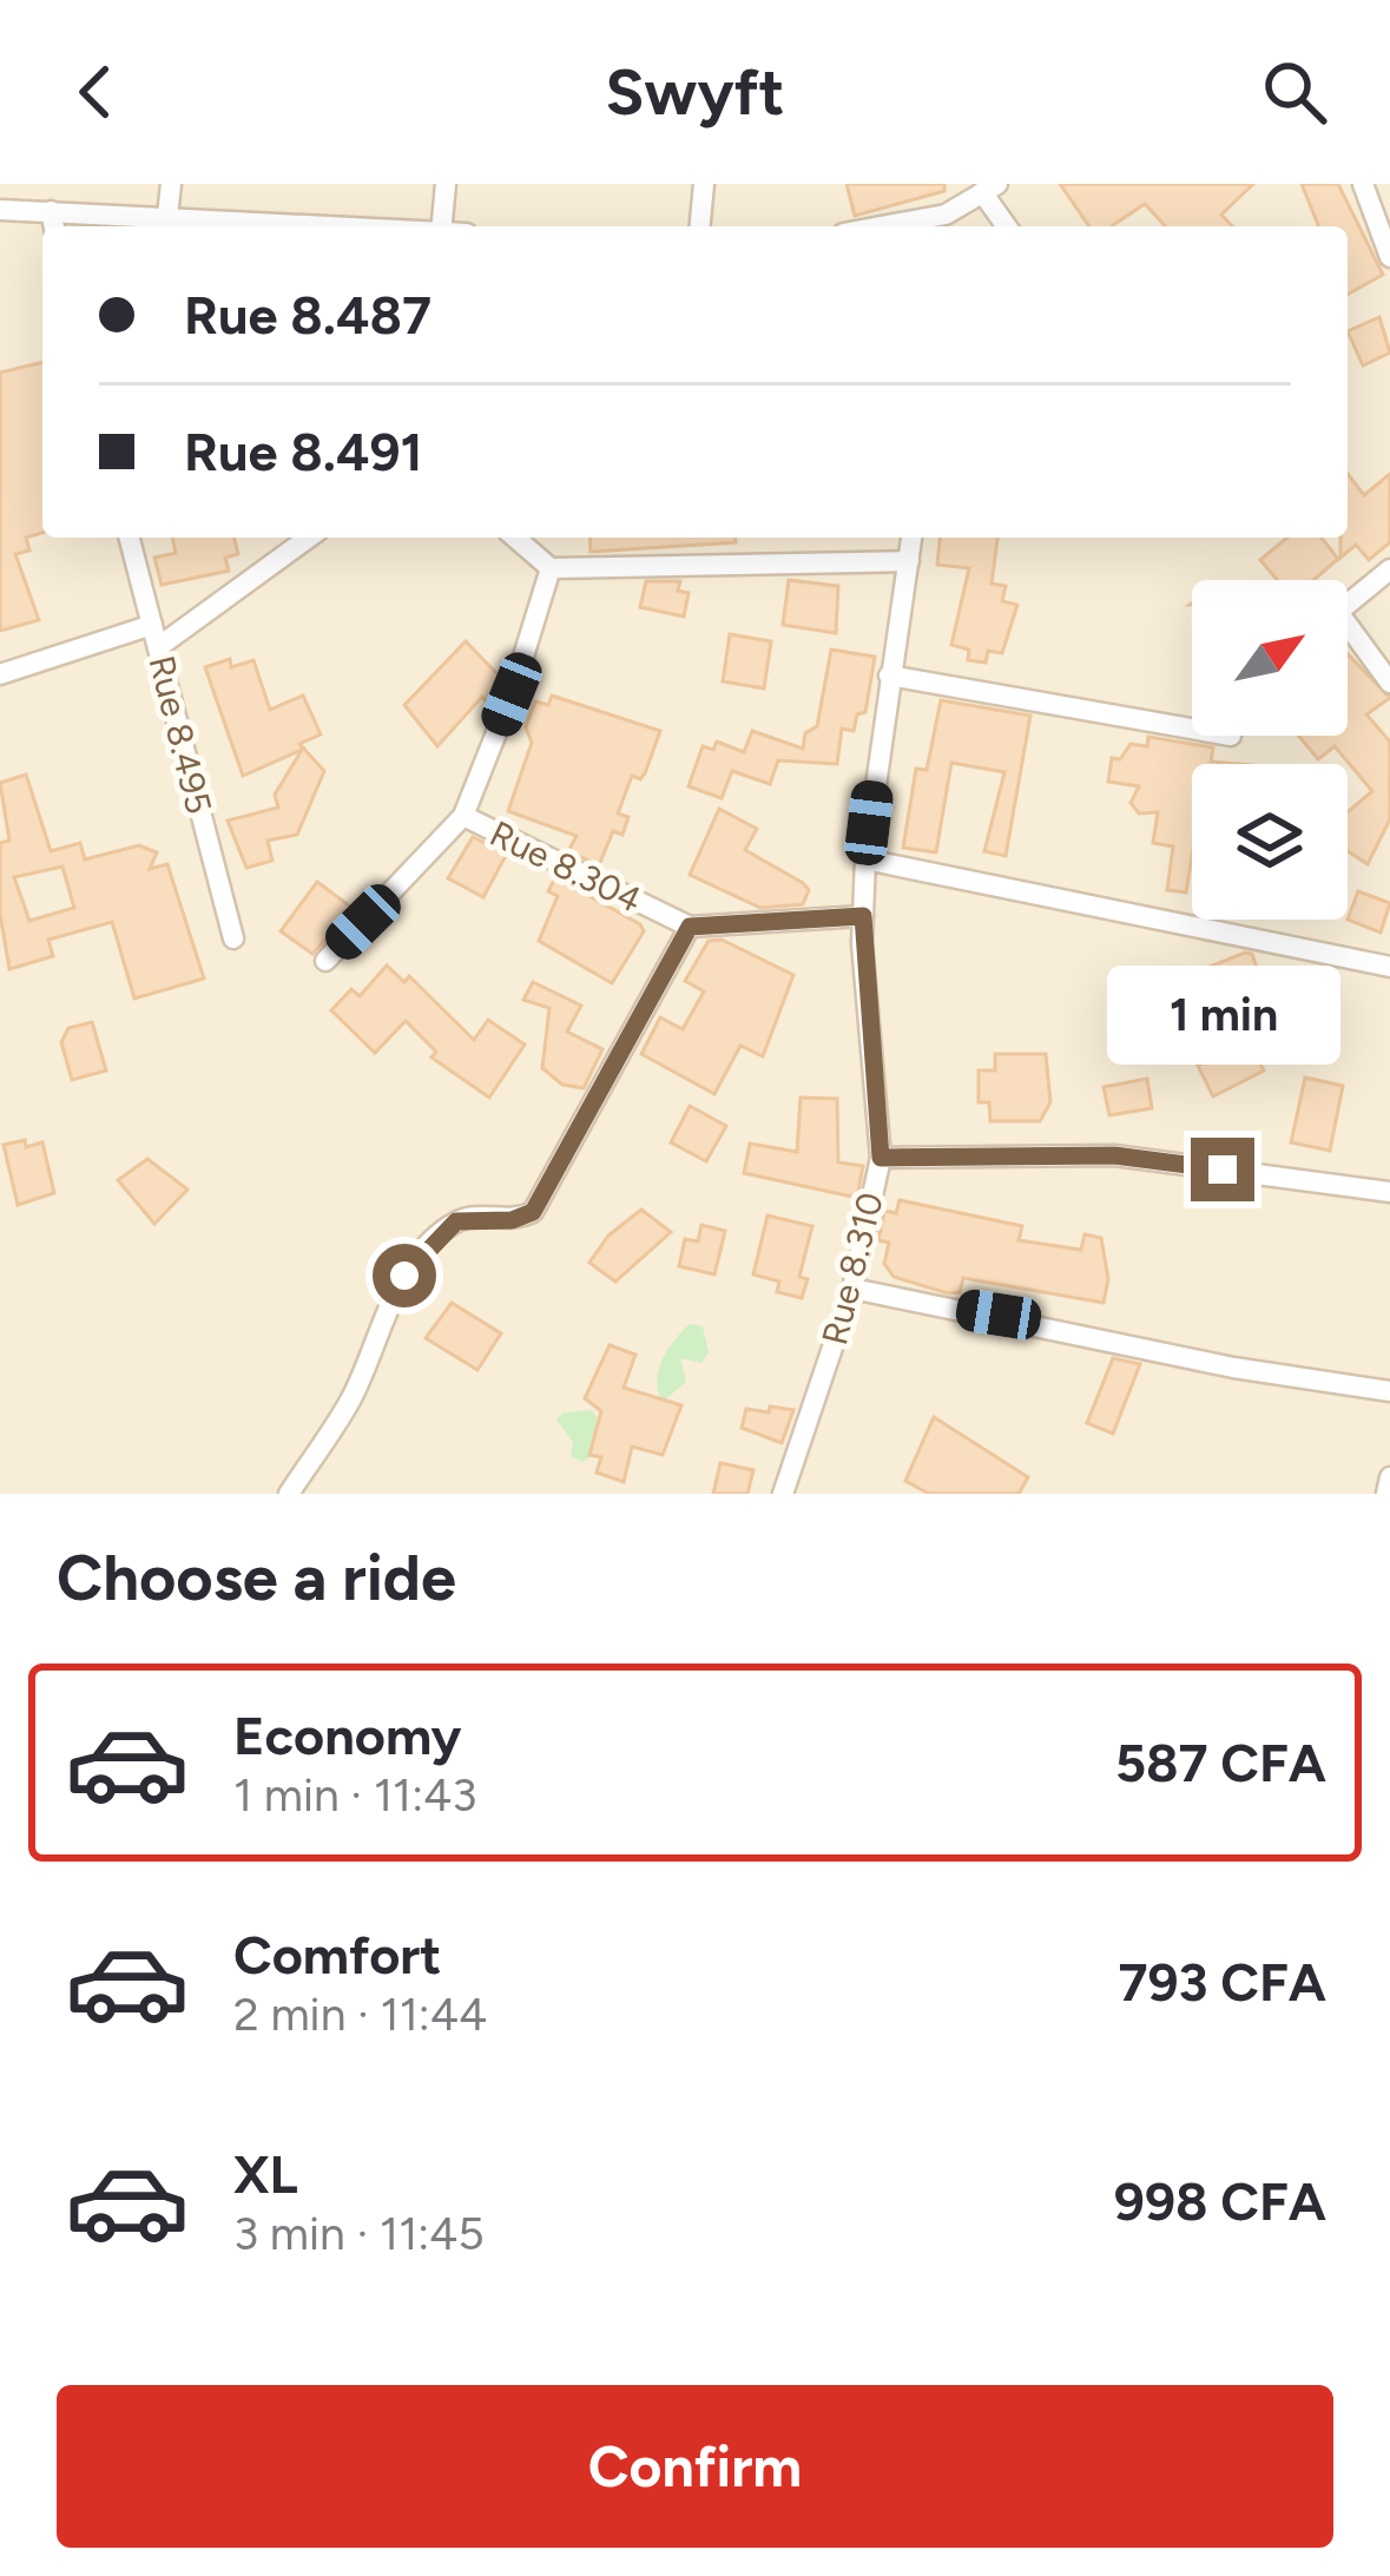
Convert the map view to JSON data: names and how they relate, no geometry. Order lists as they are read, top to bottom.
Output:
{
  "streets": {
    "street": ["Rue 8.495", "Rue 8.304", "Rue 8.310"]
  },
  "crossings": [
    ["Rue 8.304", "Rue 8.310"]
  ],
  "north": "top right",
  "page": {
    "header": "Swyft",
    "banner": ["Rue 8.487", "Rue 8.491"],
    "bubble": "1 min",
    "heading": "Choose a ride",
    "list": [
      {
        "name": "Economy",
        "note": "1 min · 11:43",
        "value": "587 CFA"
      },
      {
        "name": "Comfort",
        "note": "2 min · 11:44",
        "value": "793 CFA"
      },
      {
        "name": "XL",
        "note": "3 min · 11:45",
        "value": "998 CFA"
      }
    ],
    "buttons": "Confirm"
  }
}
